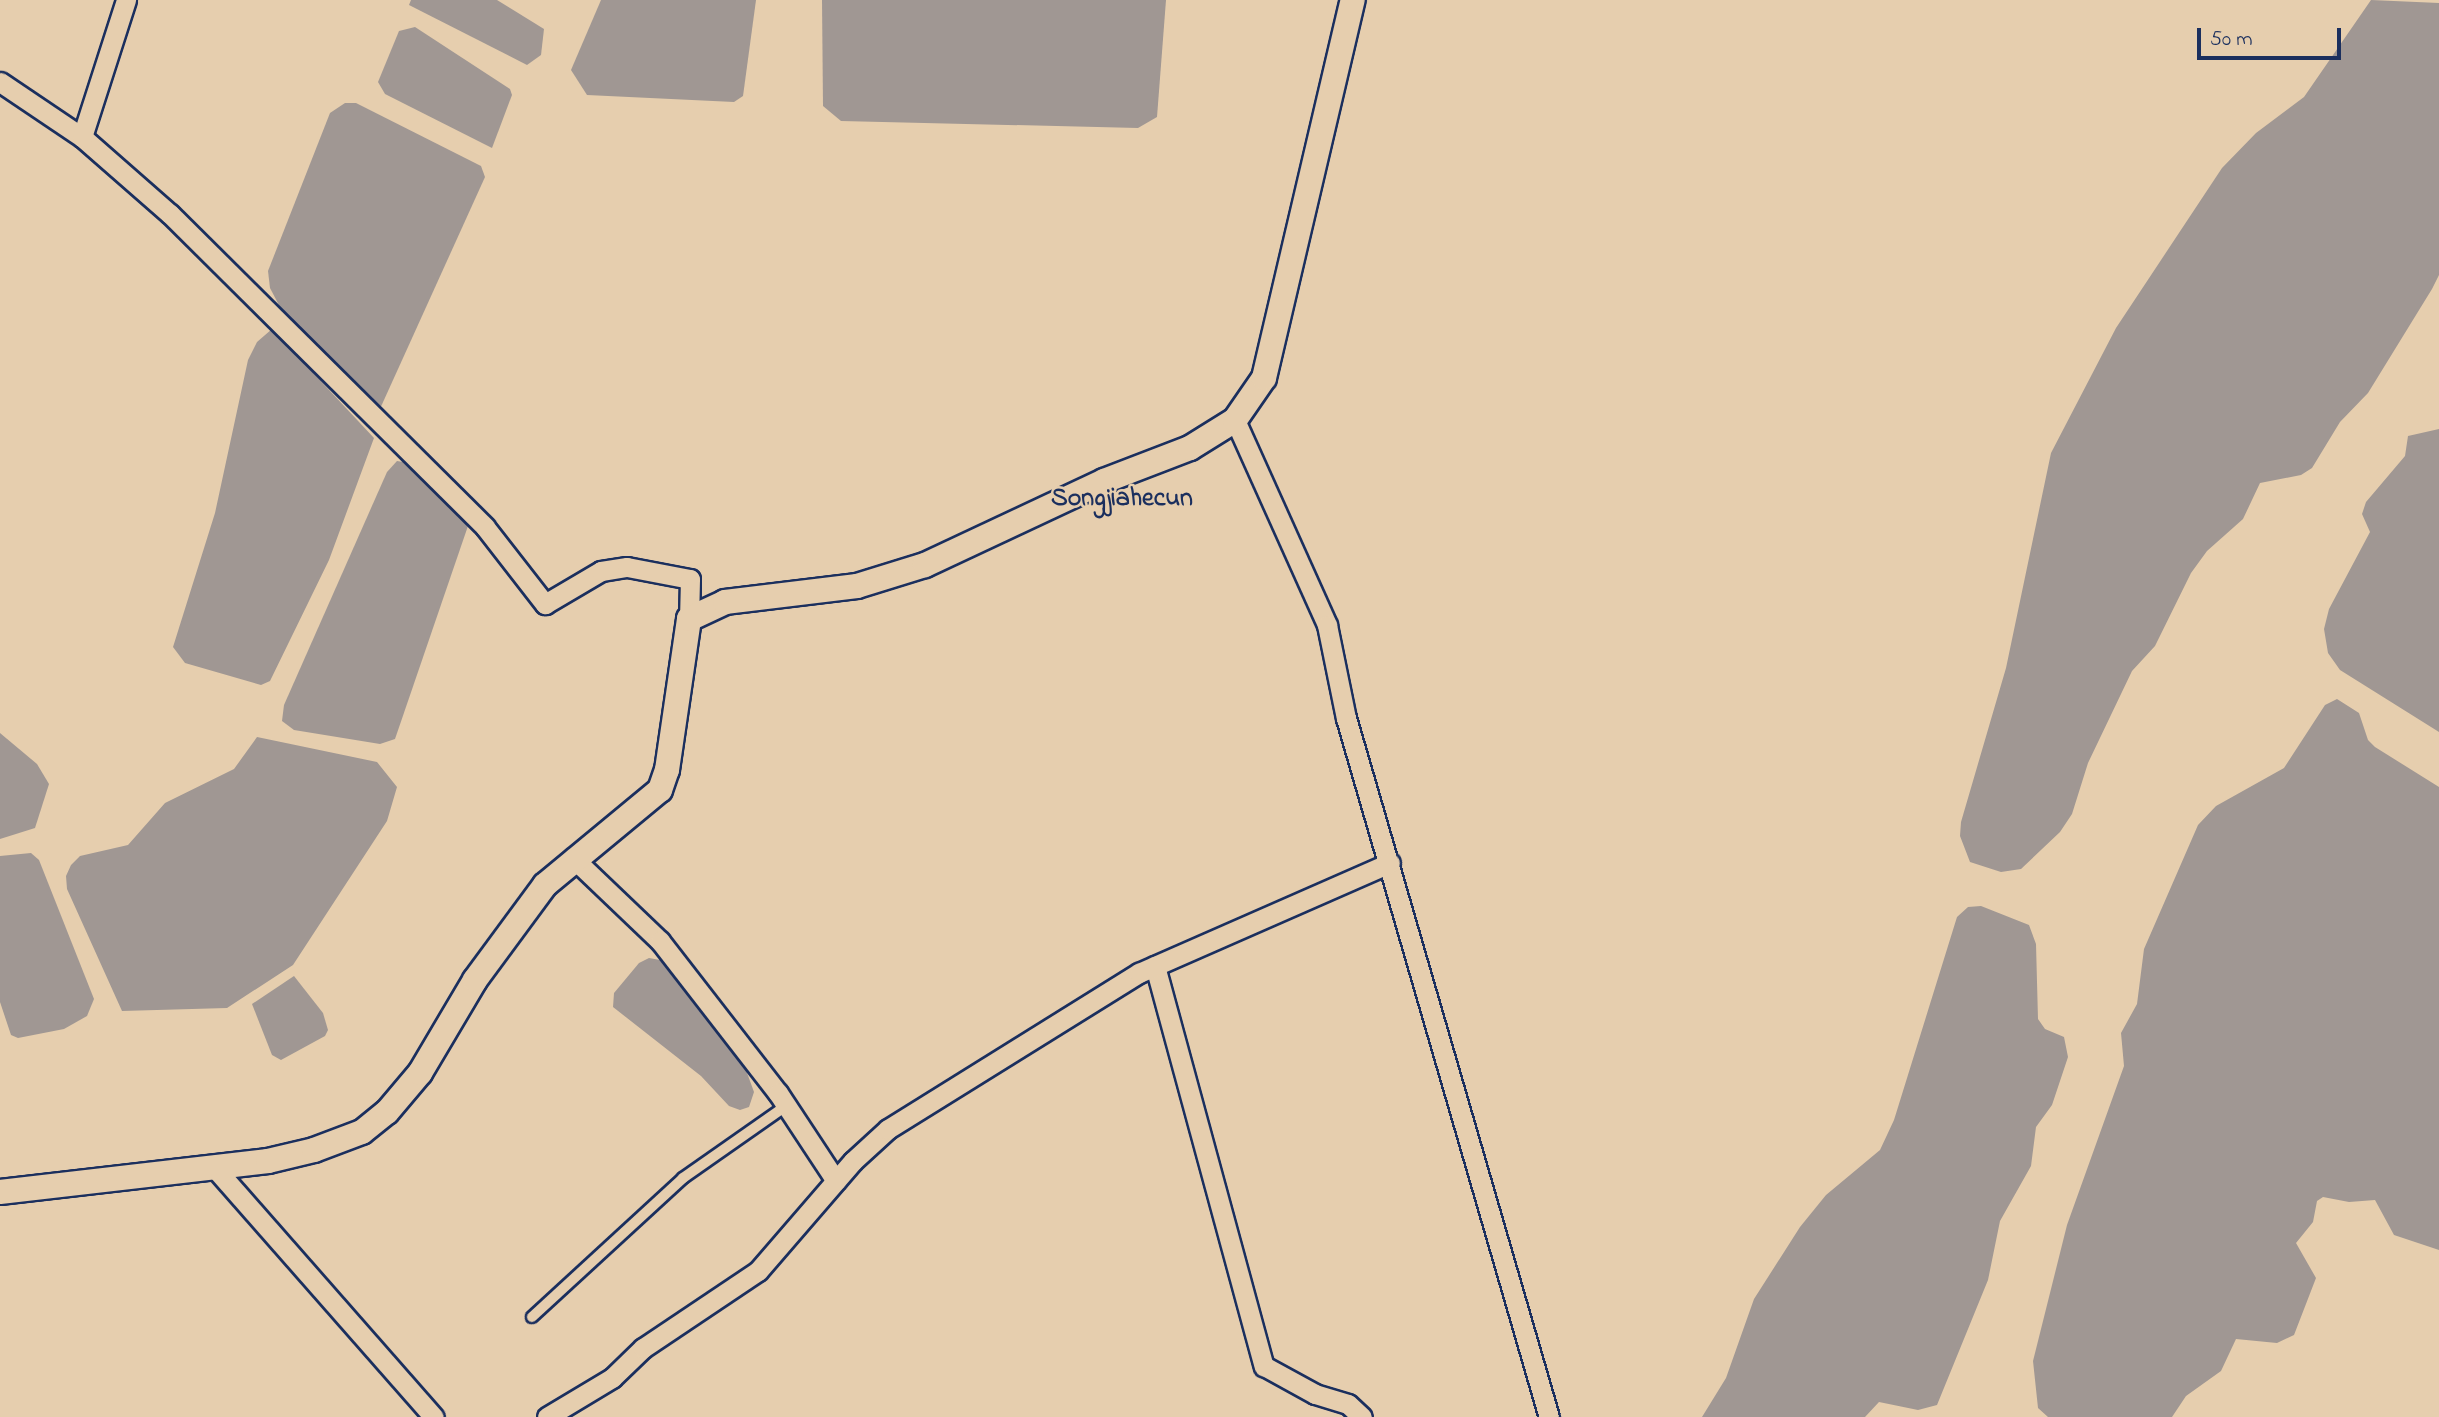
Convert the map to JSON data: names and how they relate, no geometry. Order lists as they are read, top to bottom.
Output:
{
  "districts": ["Songjiahecun"],
  "scale_bar": "50 m"
}
